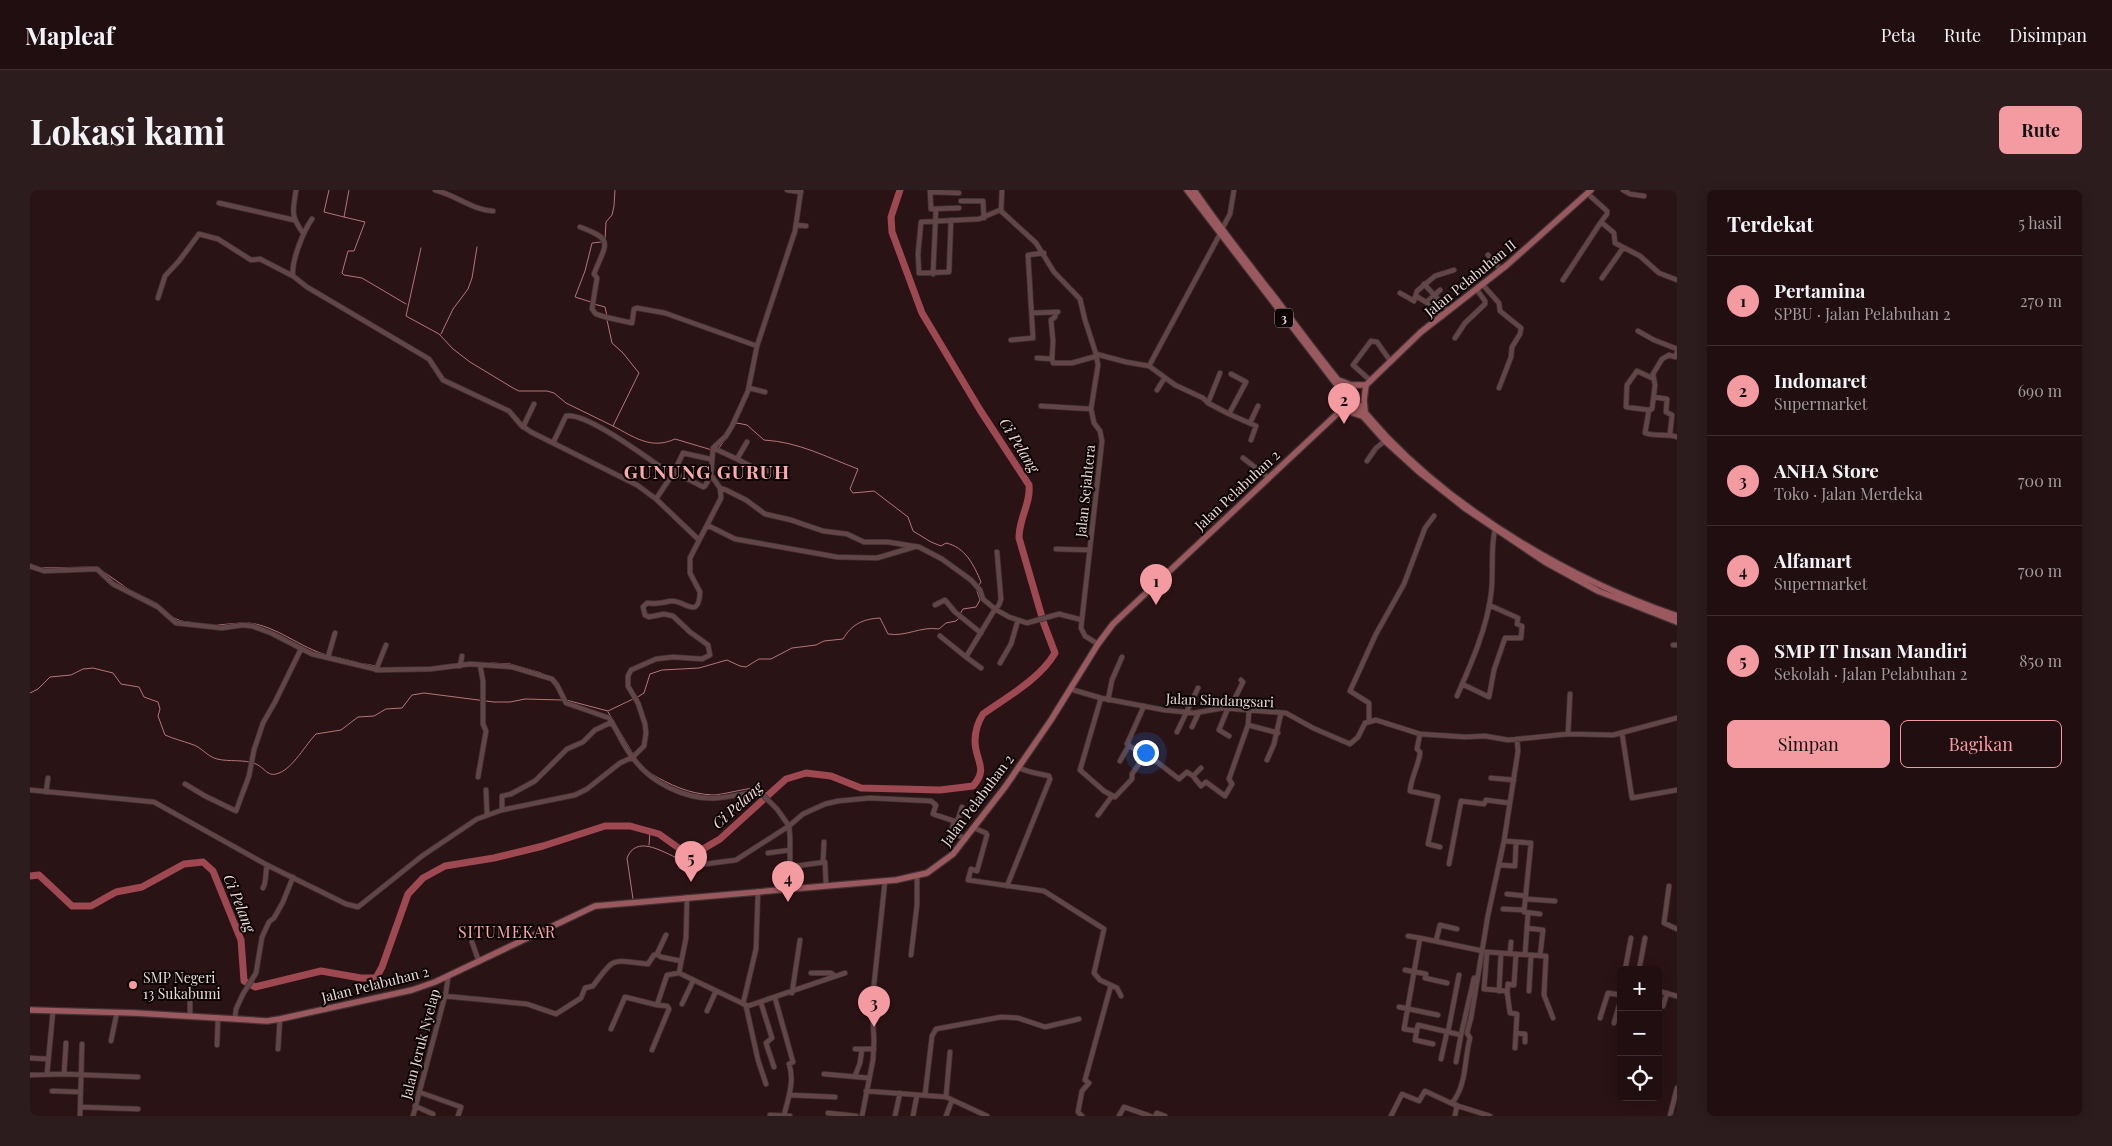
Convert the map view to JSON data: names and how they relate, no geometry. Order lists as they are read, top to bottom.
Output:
{
  "streets": {
    "main road": ["Jalan Pelabuhan II", "3", "Jalan Pelabuhan 2"],
    "street": ["Jalan Sejahtera", "Jalan Sindangsari", "Jalan Jeruk Nyelap"]
  },
  "crossings": [
    ["Jalan Pelabuhan 2", "Jalan Sindangsari"],
    ["Jalan Pelabuhan 2", "Jalan Jeruk Nyelap"]
  ],
  "districts": ["GUNUNG GURUH", "SITUMEKAR"],
  "water": ["Ci Pelang"],
  "places": ["SMP Negeri 13 Sukabumi"],
  "page": {
    "header": "Mapleaf",
    "nav": ["Peta", "Rute", "Disimpan"],
    "buttons": [
      "Rute",
      ["Simpan", "Bagikan"]
    ],
    "title": "Lokasi kami",
    "heading": ["Terdekat", "5 hasil"],
    "list": [
      {
        "mark": "1",
        "name": "Pertamina",
        "note": "SPBU · Jalan Pelabuhan 2",
        "value": "270 m"
      },
      {
        "mark": "2",
        "name": "Indomaret",
        "note": "Supermarket",
        "value": "690 m"
      },
      {
        "mark": "3",
        "name": "ANHA Store",
        "note": "Toko · Jalan Merdeka",
        "value": "700 m"
      },
      {
        "mark": "4",
        "name": "Alfamart",
        "note": "Supermarket",
        "value": "700 m"
      },
      {
        "mark": "5",
        "name": "SMP IT Insan Mandiri",
        "note": "Sekolah · Jalan Pelabuhan 2",
        "value": "850 m"
      }
    ],
    "pins": [
      "2",
      "1",
      "5",
      "4",
      "3"
    ],
    "map_buttons": ["+", "−"]
  }
}
